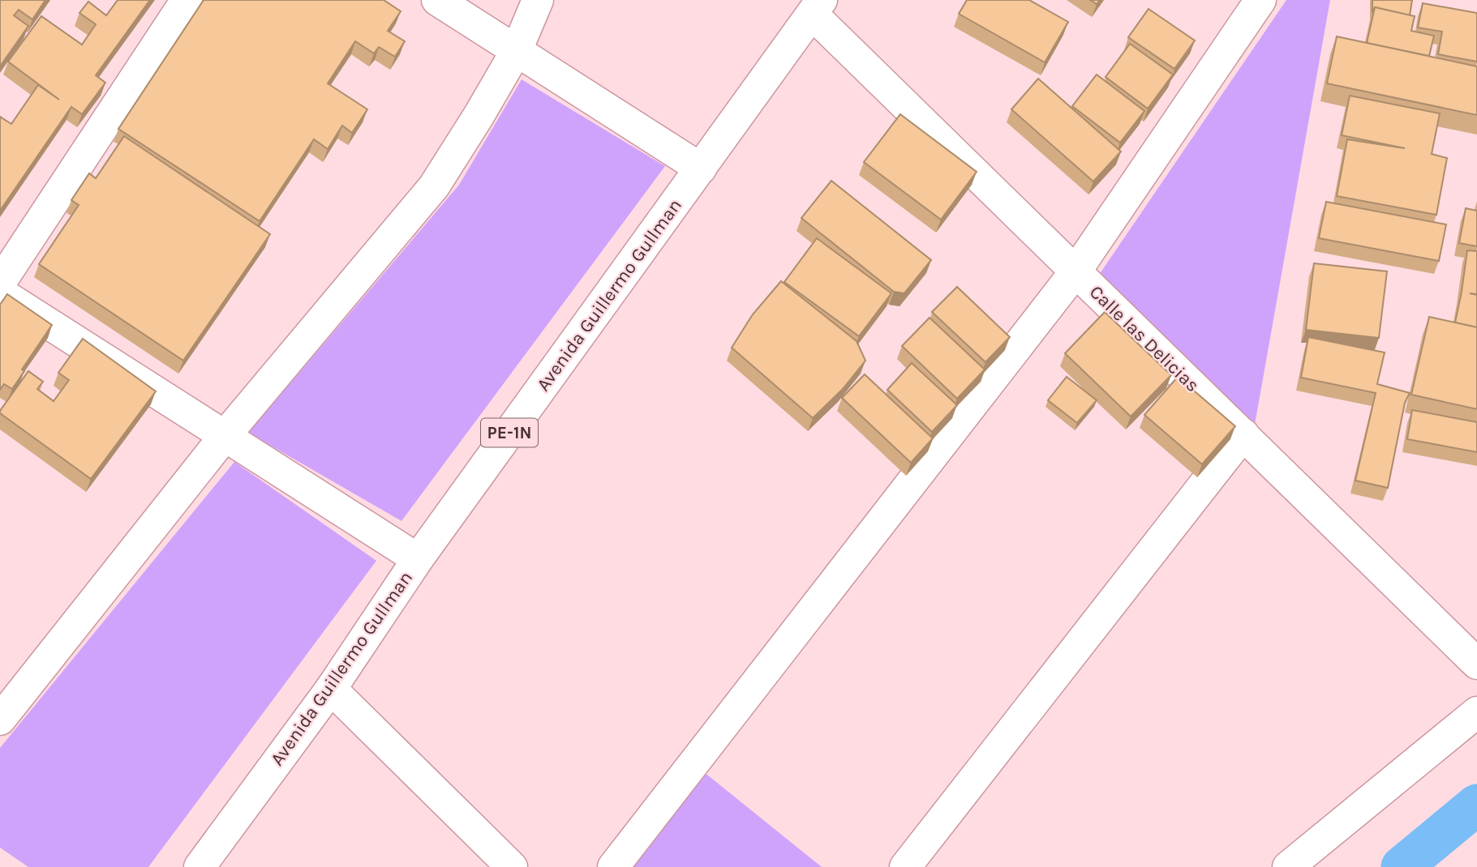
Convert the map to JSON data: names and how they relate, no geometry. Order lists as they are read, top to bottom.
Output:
{
  "streets": {
    "street": ["Avenida Guillermo Gullman", "Calle las Delicias", "PE-1N"]
  },
  "crossings": [
    ["Avenida Guillermo Gullman", "Calle las Delicias"]
  ]
}
